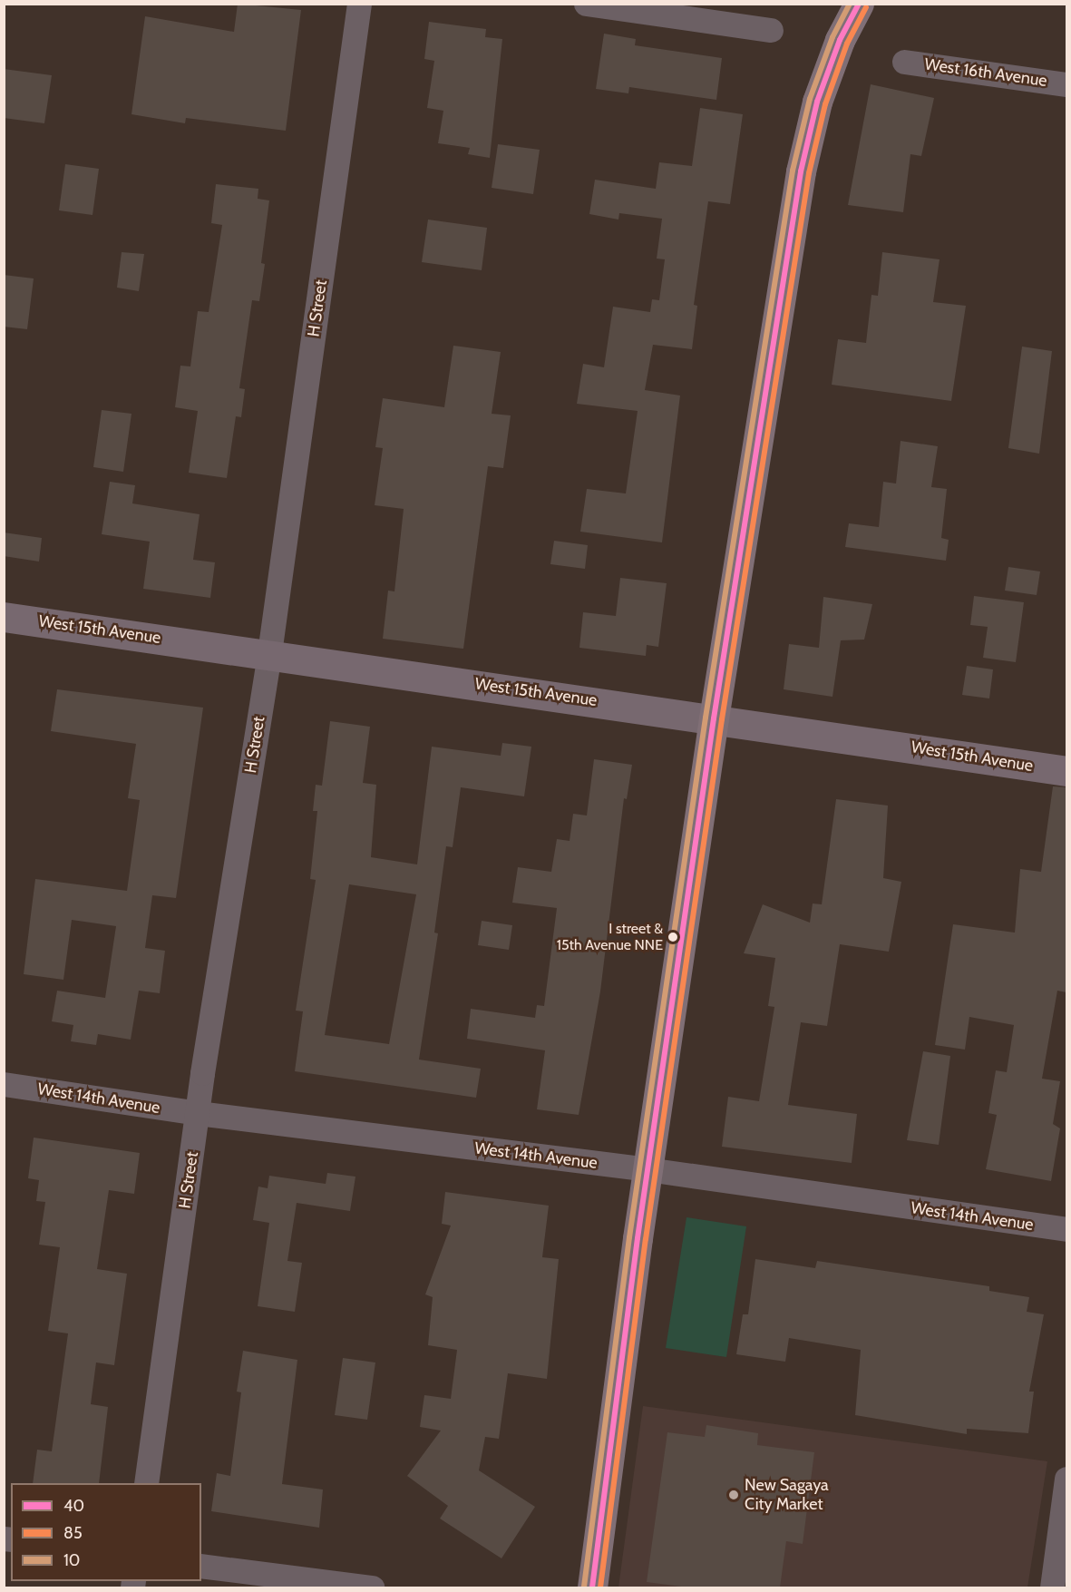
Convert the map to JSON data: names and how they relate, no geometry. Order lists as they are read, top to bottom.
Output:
{
  "streets": {
    "main road": ["West 15th Avenue"],
    "street": ["West 16th Avenue", "H Street", "West 14th Avenue"]
  },
  "crossings": [
    ["H Street", "West 15th Avenue"],
    ["H Street", "West 14th Avenue"]
  ],
  "places": ["I street & 15th Avenue NNE", "New Sagaya City Market"],
  "lines": ["transit line 40", "transit line 10", "transit line 85"],
  "legend": ["40", "85", "10"]
}
